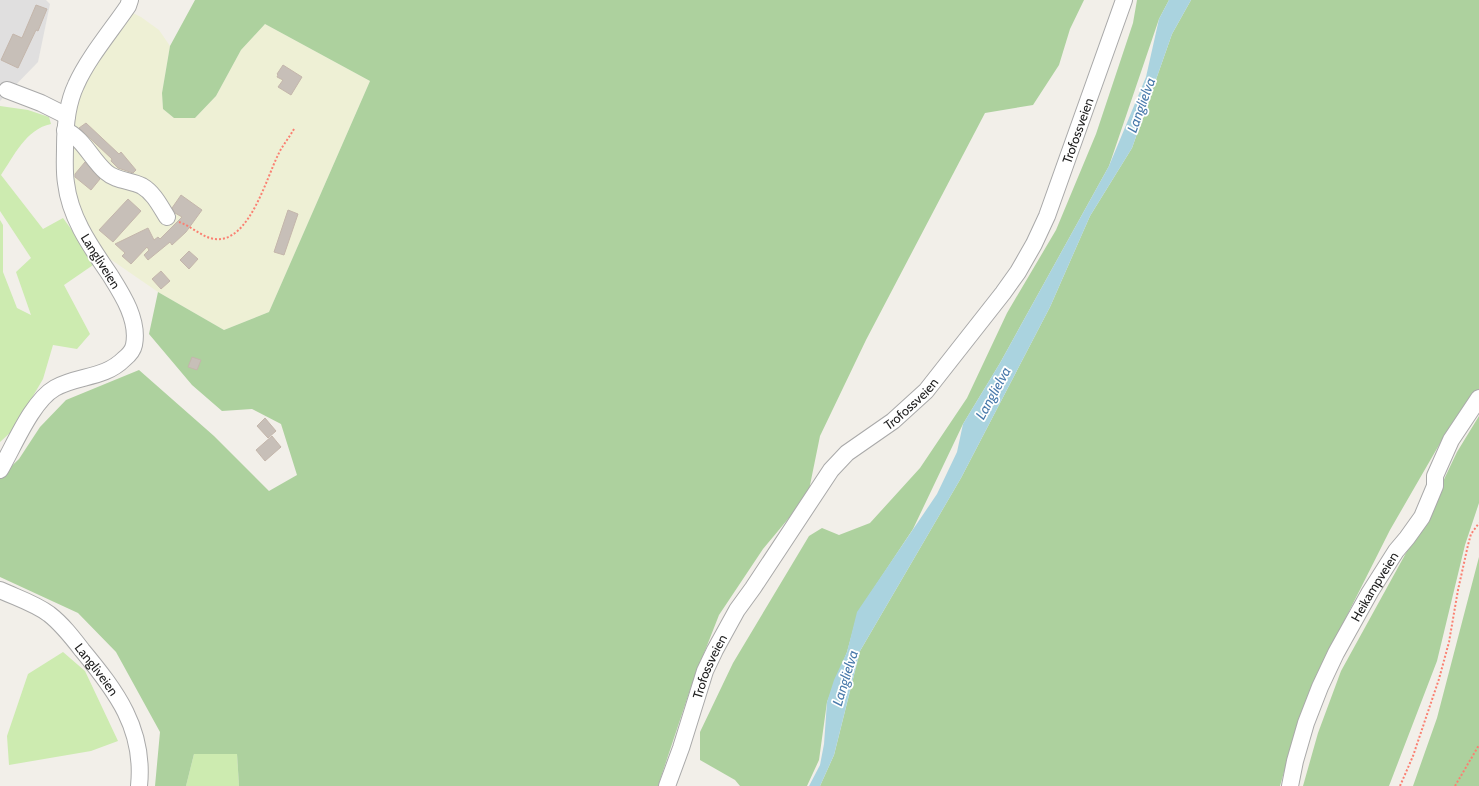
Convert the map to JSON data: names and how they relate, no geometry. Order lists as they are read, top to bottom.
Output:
{
  "streets": {
    "street": ["Trofossveien", "Langliveien", "Heikampveien"]
  },
  "water": ["Langlielva"]
}
